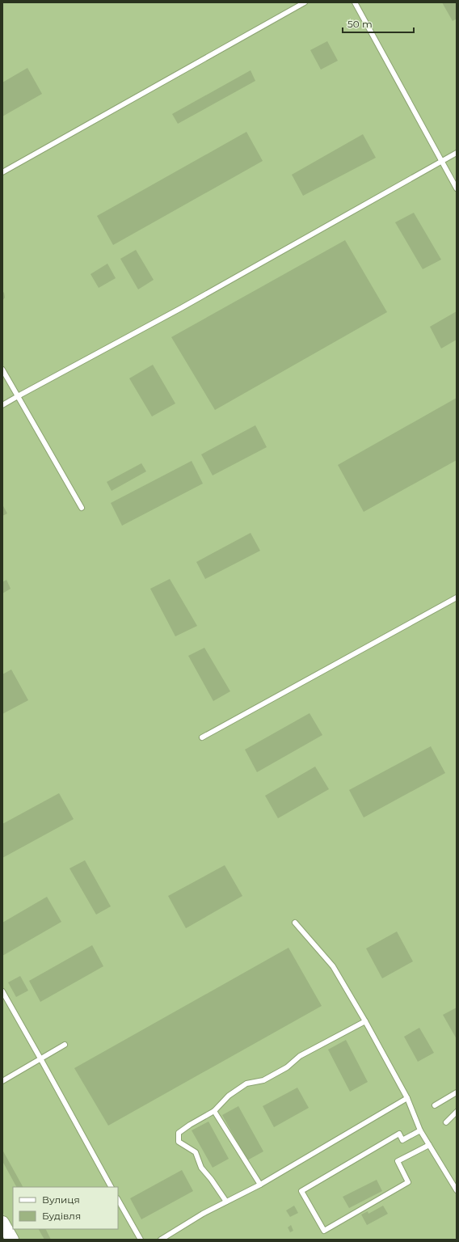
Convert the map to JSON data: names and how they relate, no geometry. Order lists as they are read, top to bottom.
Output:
{
  "legend": ["Вулиця", "Будівля"],
  "scale_bar": "50 m"
}
